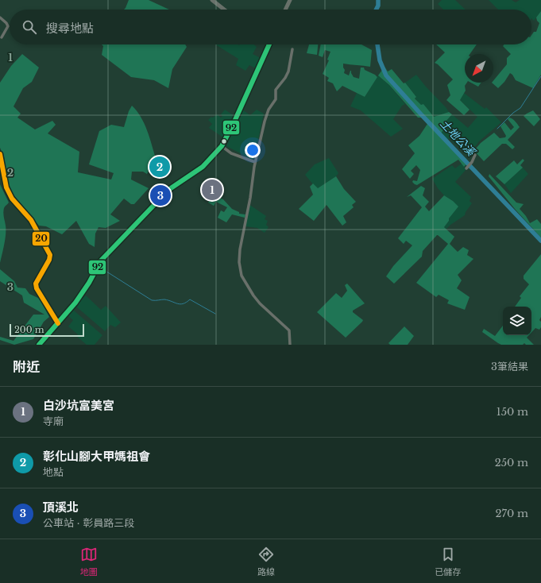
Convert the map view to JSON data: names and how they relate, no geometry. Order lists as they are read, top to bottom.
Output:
{
  "water": ["土地公溪"],
  "lines": ["transit line 92", "transit line 20"],
  "scale_bar": "200 m",
  "north": "bottom left",
  "page": {
    "search": "搜尋地點",
    "pins": ["2", "1", "3"],
    "scale": "200 m",
    "heading": ["附近", "3筆結果"],
    "list": [
      {
        "mark": "1",
        "name": "白沙坑富美宮",
        "note": "寺廟",
        "value": "150 m"
      },
      {
        "mark": "2",
        "name": "彰化山腳大甲媽祖會",
        "note": "地點",
        "value": "250 m"
      },
      {
        "mark": "3",
        "name": "頂溪北",
        "note": "公車站 · 彰員路三段",
        "value": "270 m"
      }
    ],
    "nav": ["地圖", "路線", "已儲存"]
  },
  "grid": {
    "rows": ["1", "2", "3"]
  }
}
